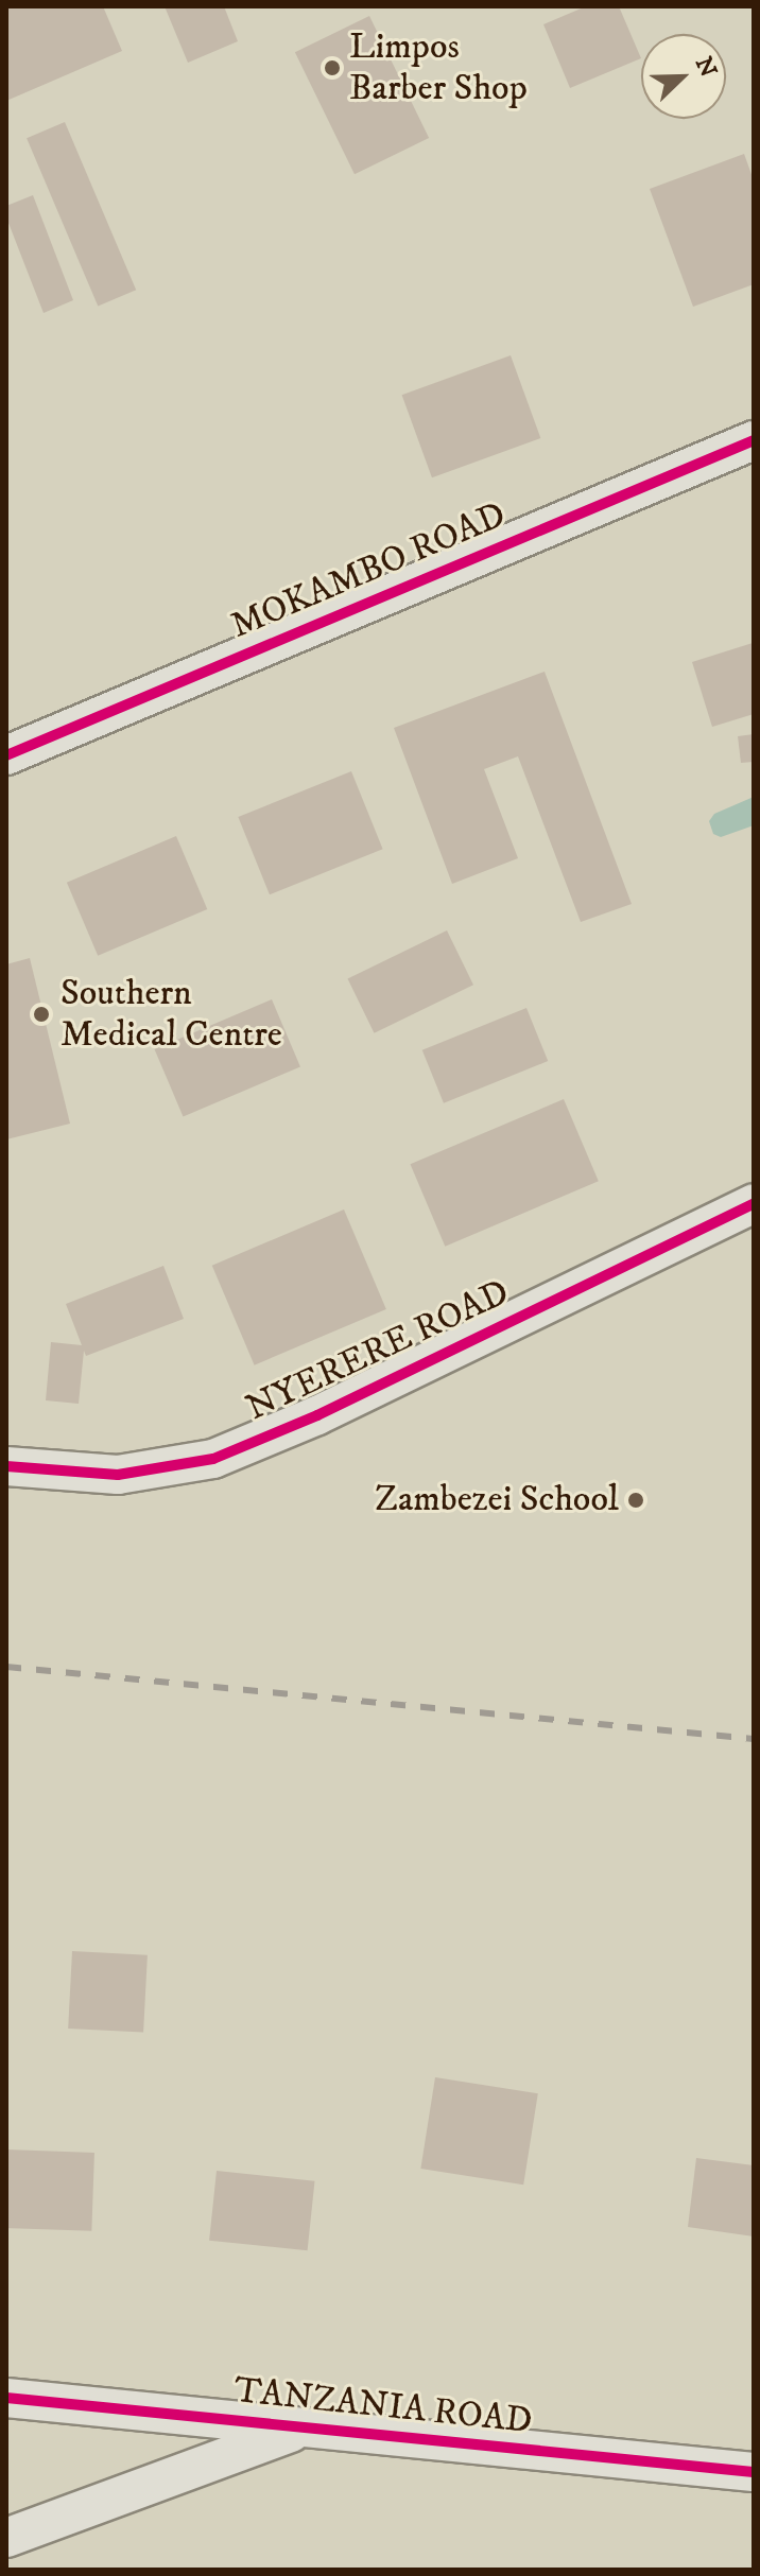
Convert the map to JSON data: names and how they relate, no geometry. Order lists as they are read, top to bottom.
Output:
{
  "streets": {
    "street": ["MOKAMBO ROAD", "NYERERE ROAD", "TANZANIA ROAD"]
  },
  "places": ["Limpos Barber Shop", "Southern Medical Centre", "Zambezei School"],
  "north": "top right"
}
